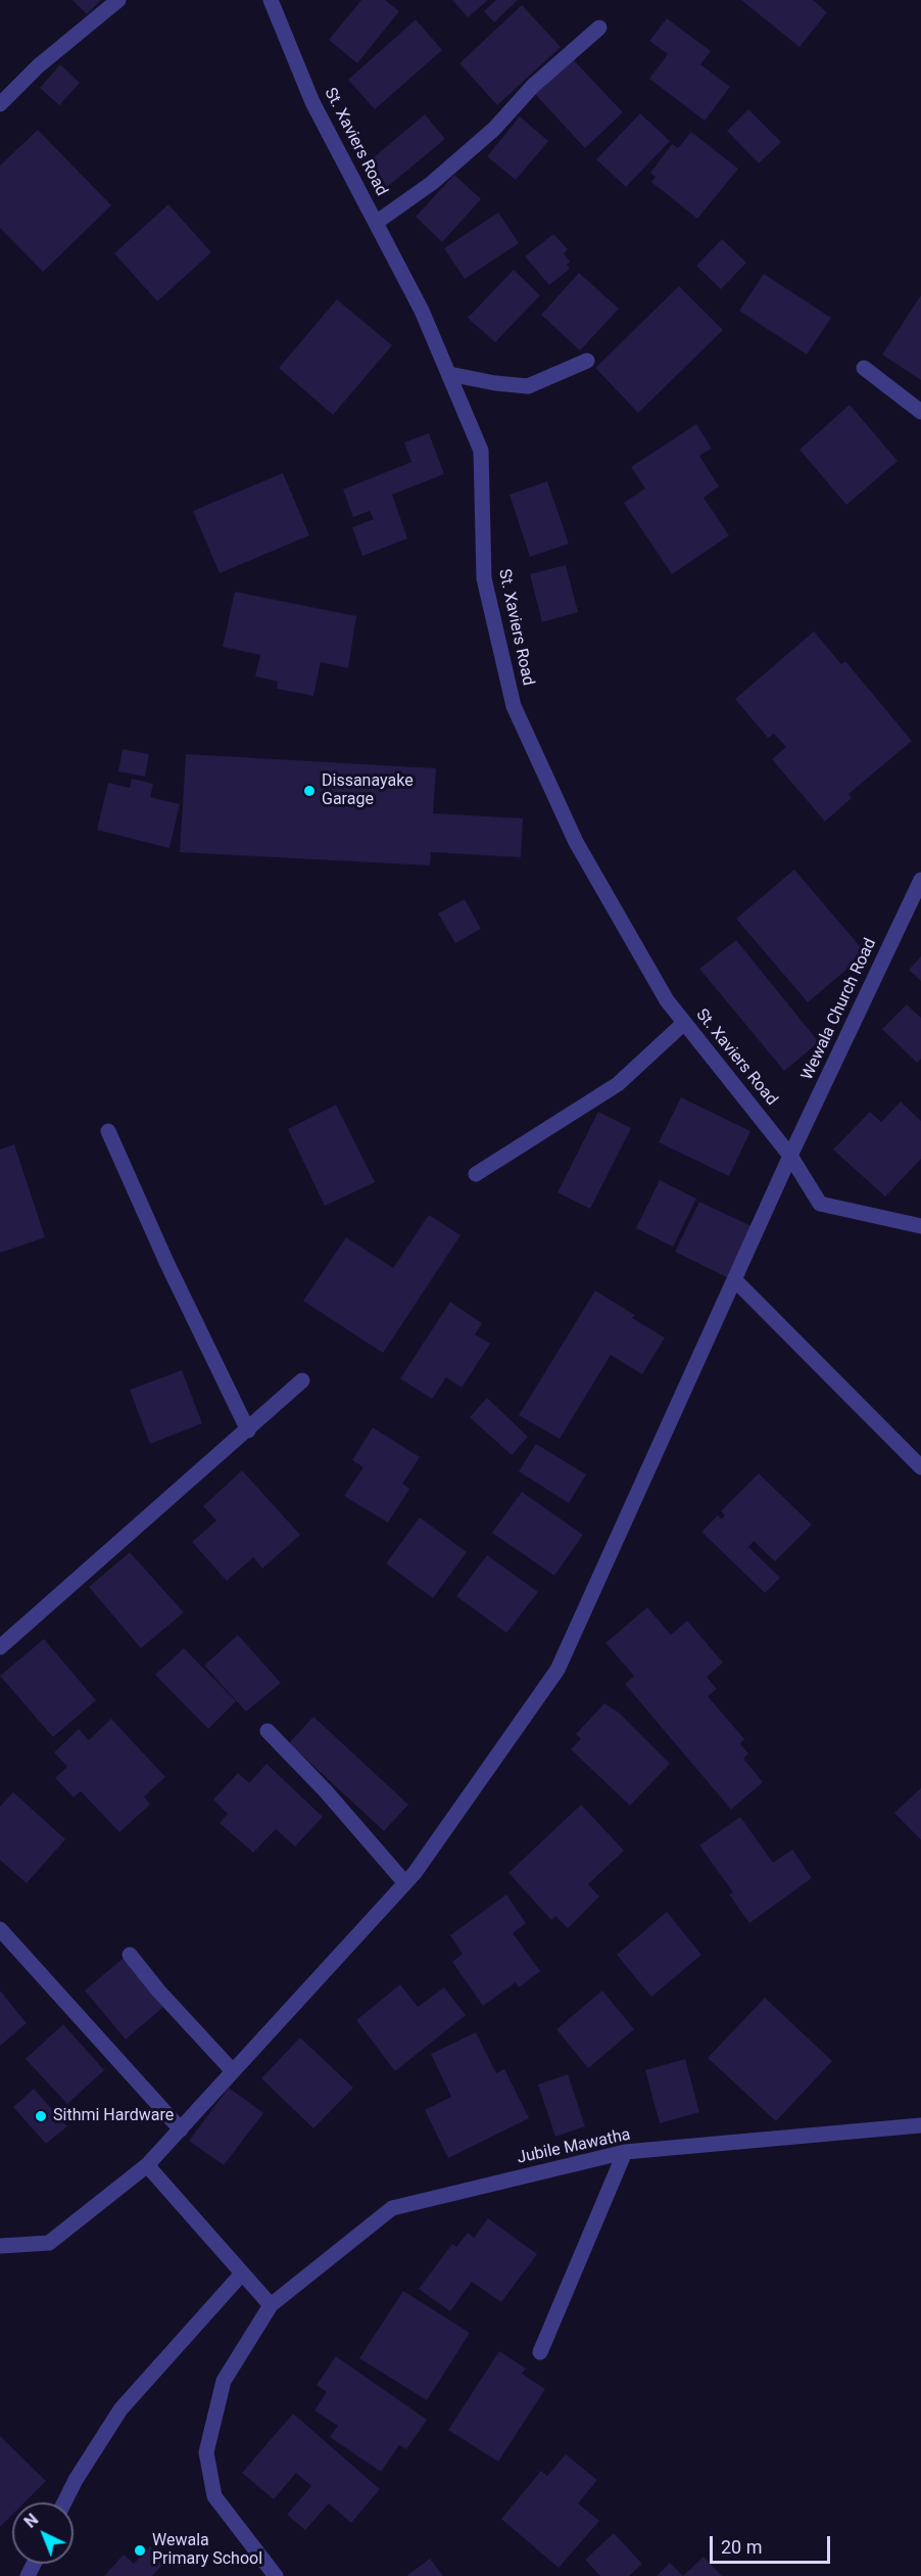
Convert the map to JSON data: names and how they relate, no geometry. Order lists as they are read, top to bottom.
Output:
{
  "streets": {
    "street": ["St. Xaviers Road", "Wewala Church Road", "Jubile Mawatha"]
  },
  "crossings": [
    ["St. Xaviers Road", "Wewala Church Road"]
  ],
  "places": ["Dissanayake Garage", "Sithmi Hardware", "Wewala Primary School"],
  "scale_bar": "20 m",
  "north": "top left"
}
